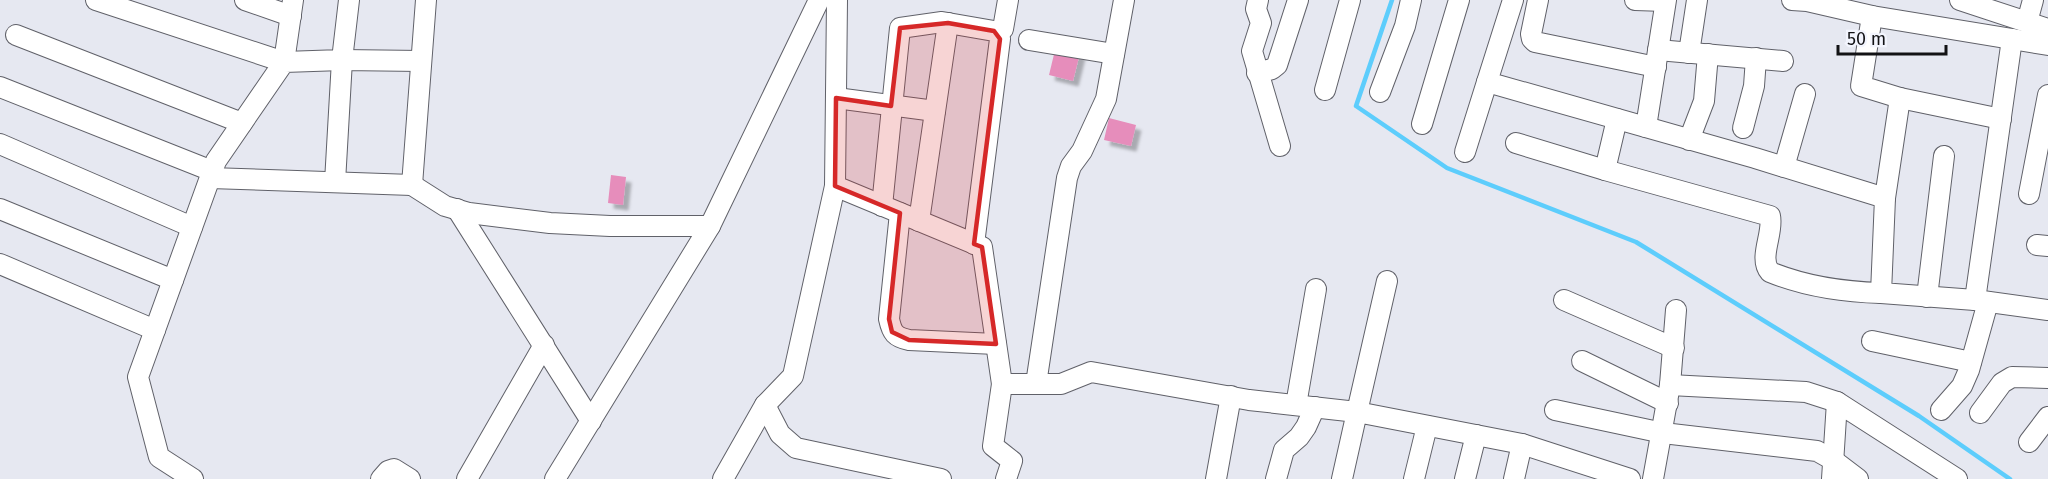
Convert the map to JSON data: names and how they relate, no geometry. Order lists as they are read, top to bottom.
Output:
{
  "scale_bar": "50 m"
}
